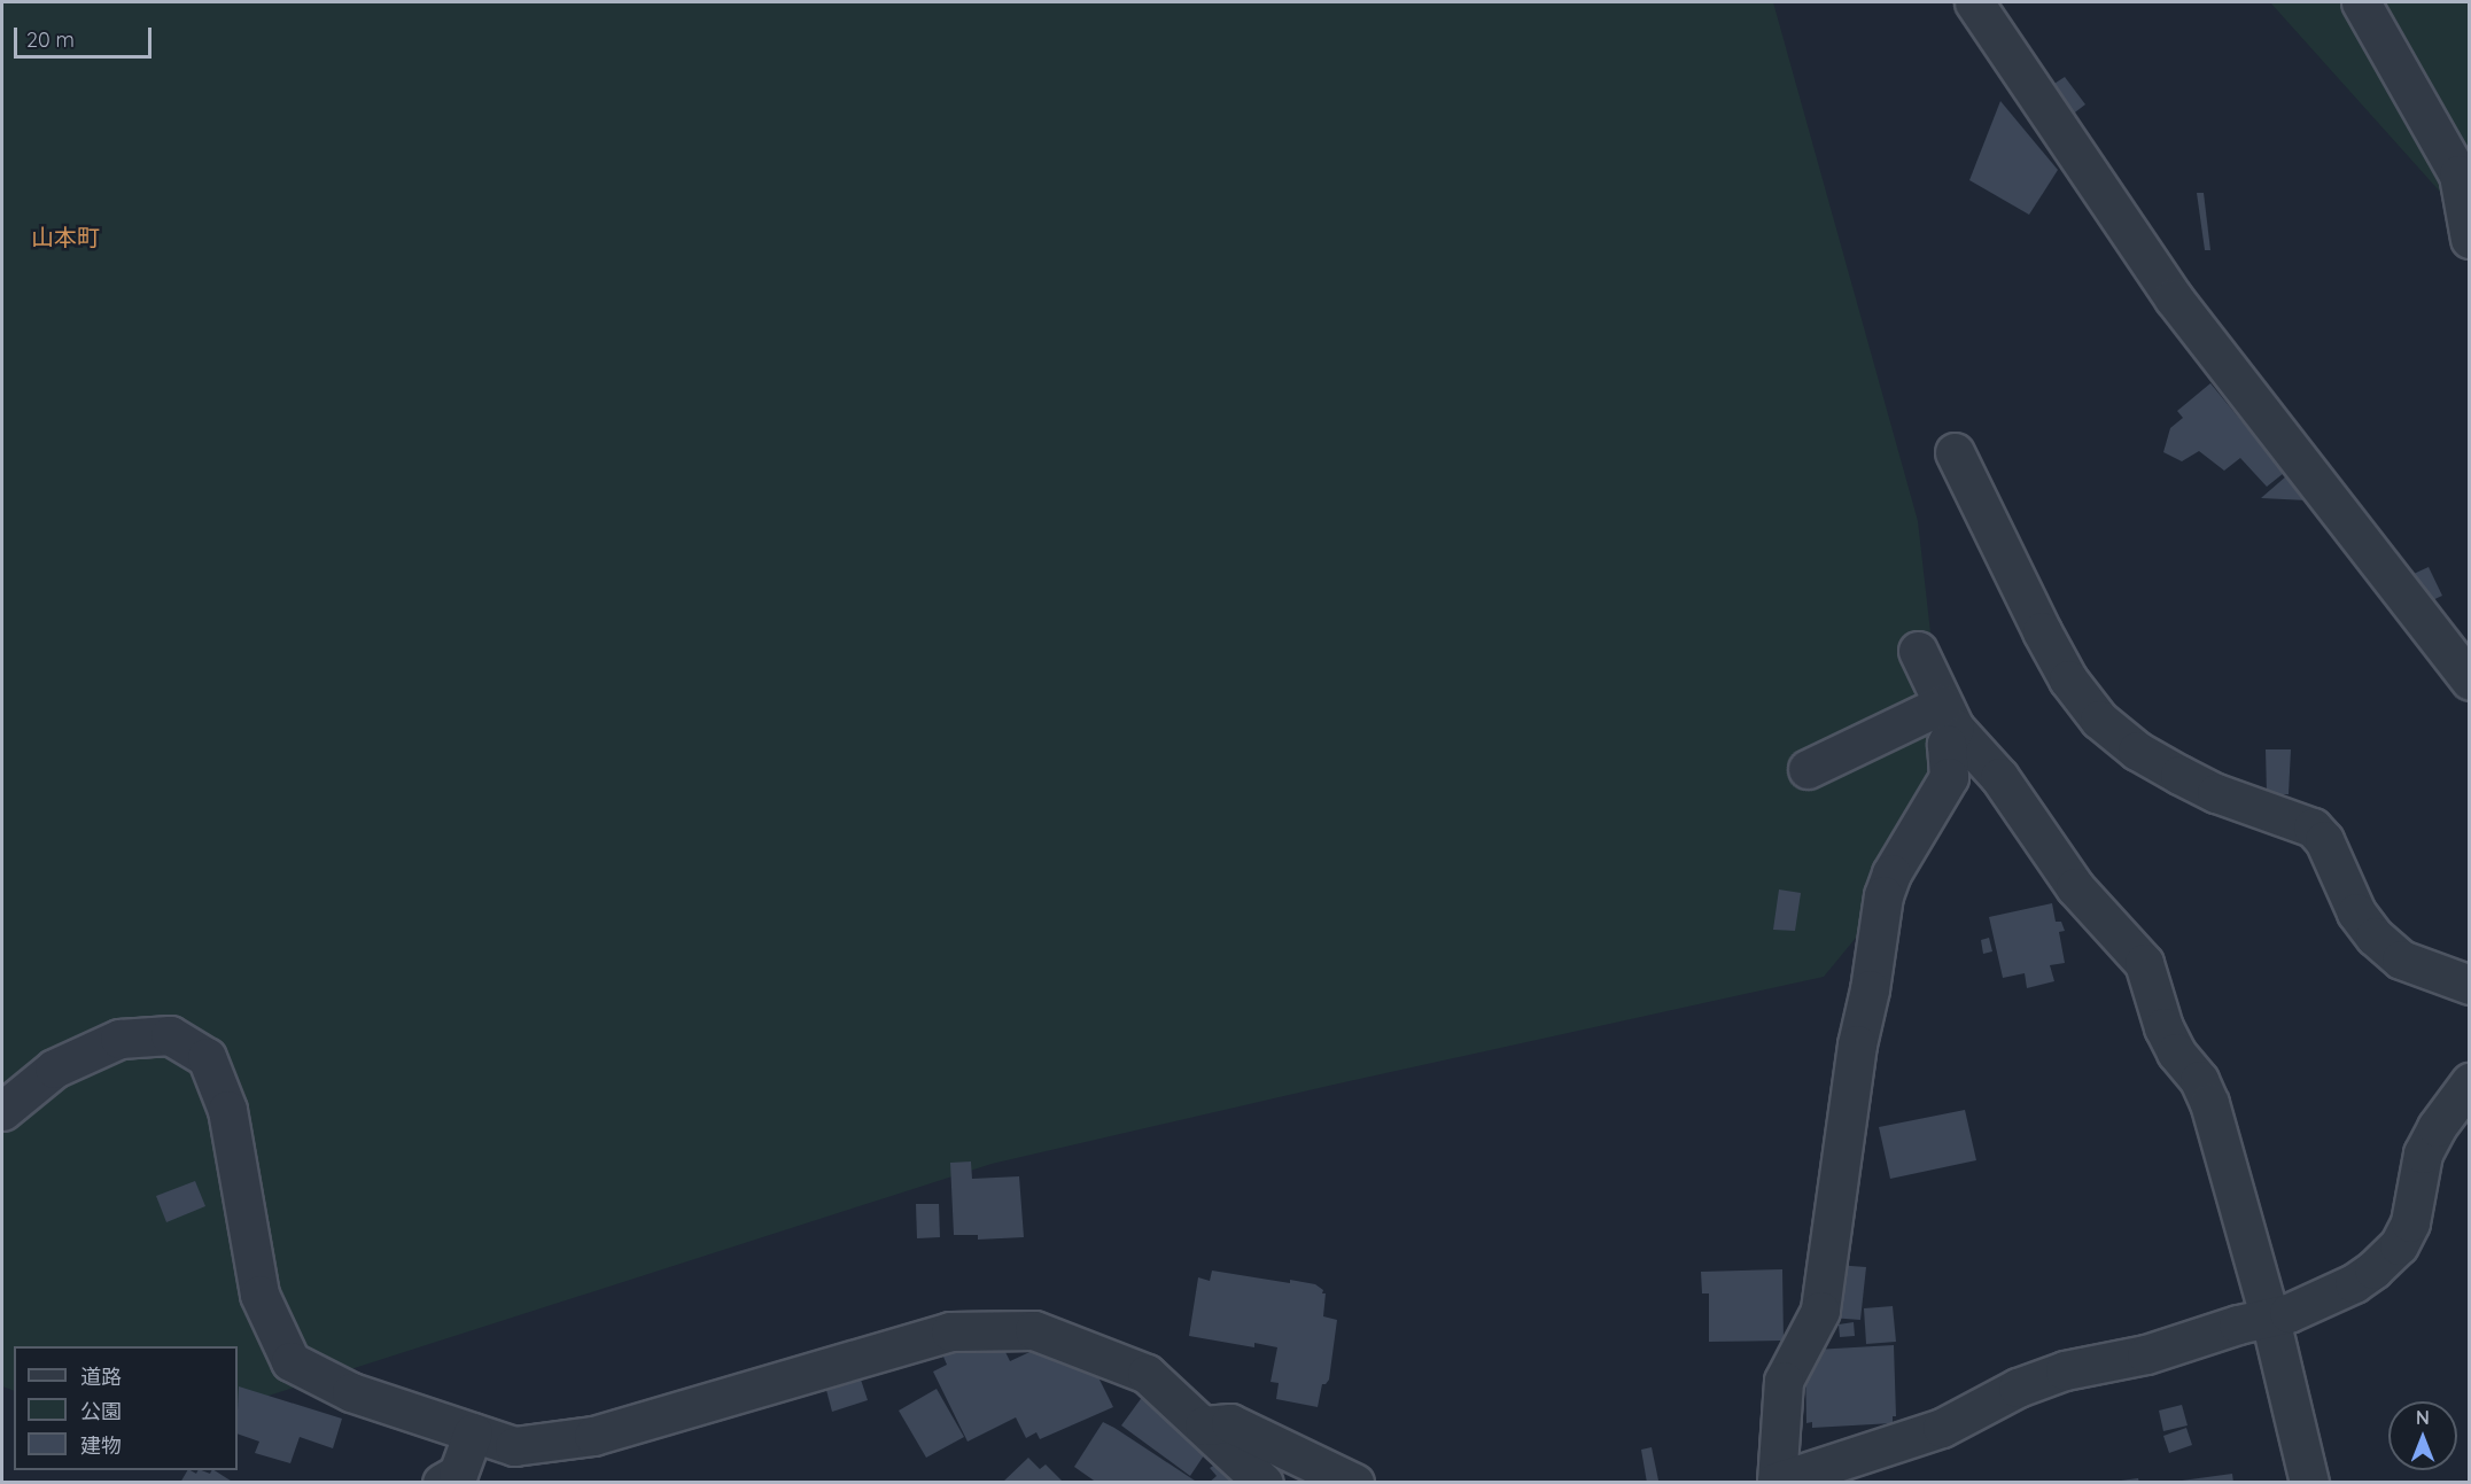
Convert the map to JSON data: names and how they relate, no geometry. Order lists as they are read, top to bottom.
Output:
{
  "districts": ["山本町"],
  "legend": ["道路", "公園", "建物"],
  "scale_bar": "20 m",
  "north": "top"
}
